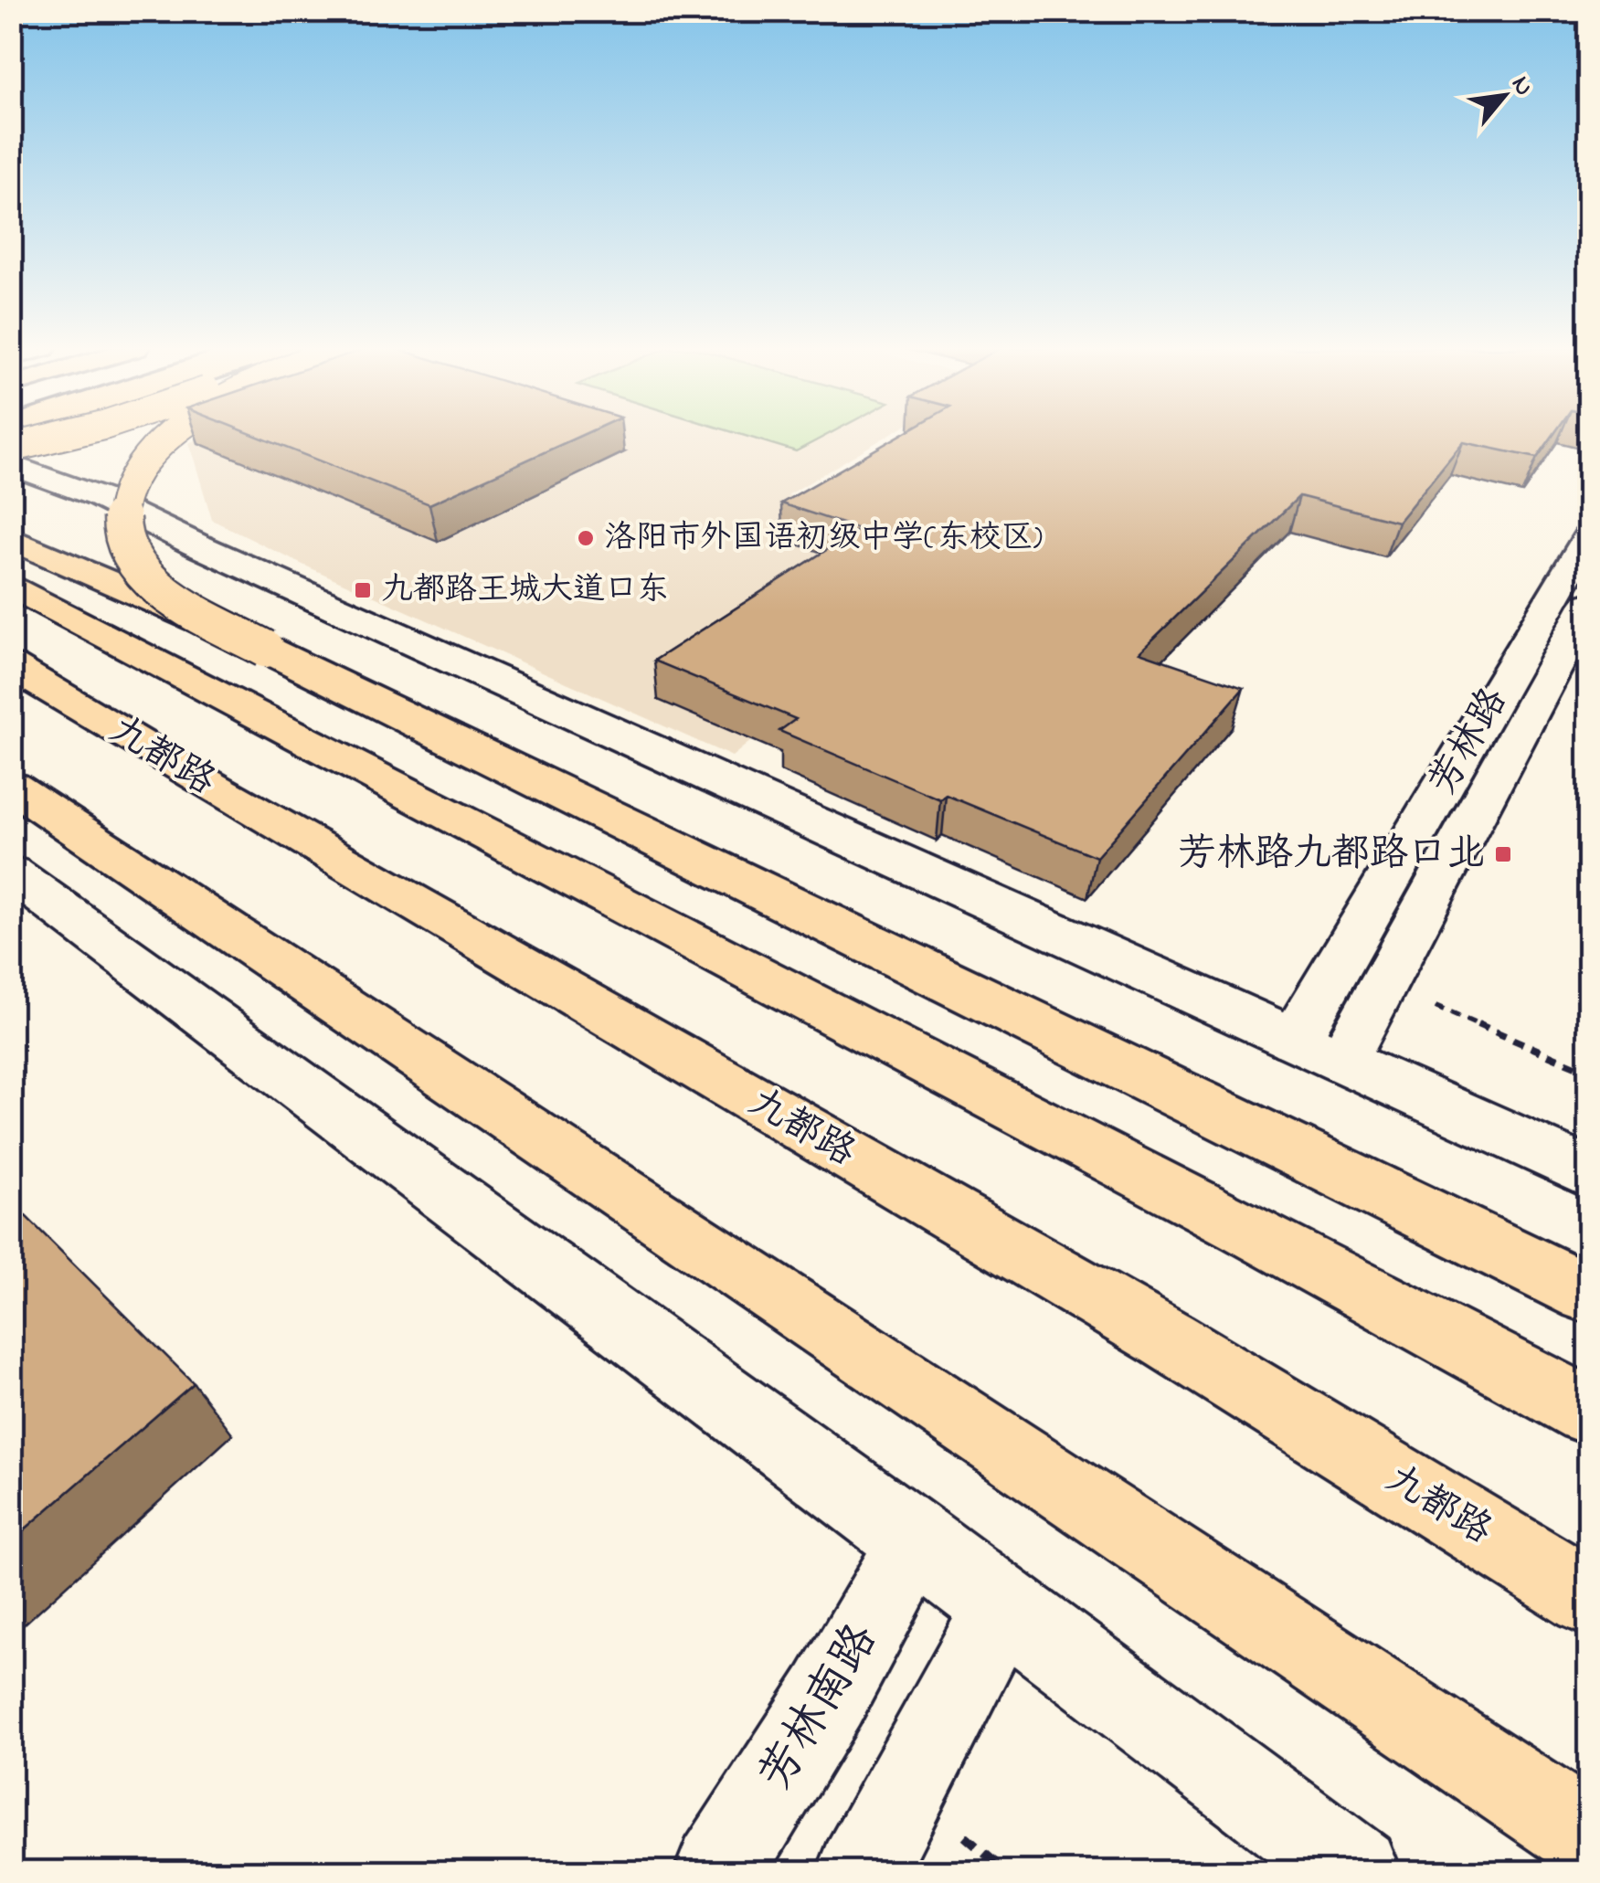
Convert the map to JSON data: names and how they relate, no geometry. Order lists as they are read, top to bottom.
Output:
{
  "streets": {
    "main road": ["芳林路", "九都路", "芳林南路"]
  },
  "places": {
    "other": ["洛阳市外国语初级中学(东校区)"],
    "transit": ["九都路王城大道口东", "芳林路九都路口北"]
  },
  "north": "top right"
}
